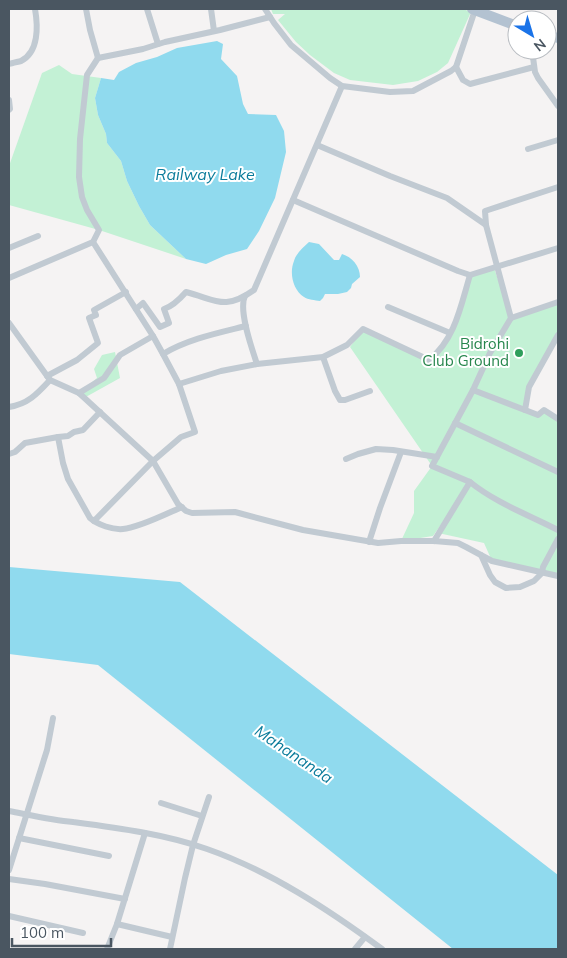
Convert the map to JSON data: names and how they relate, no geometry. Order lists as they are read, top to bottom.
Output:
{
  "water": ["Railway Lake", "Mahananda"],
  "places": ["Bidrohi Club Ground"],
  "scale_bar": "100 m",
  "north": "bottom right"
}
